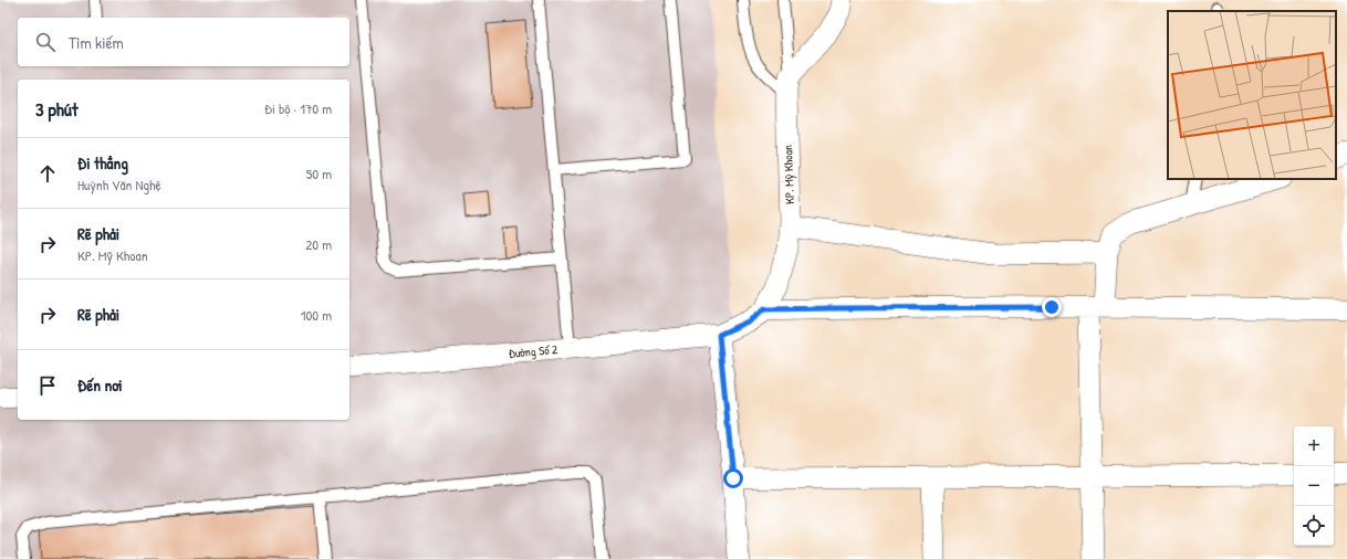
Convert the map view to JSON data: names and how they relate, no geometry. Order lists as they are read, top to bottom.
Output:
{
  "streets": {
    "street": ["KP. Mỹ Khoan", "Đường Số 2"]
  },
  "crossings": [
    ["KP. Mỹ Khoan", "Đường Số 2"]
  ],
  "page": {
    "search": "Tìm kiếm",
    "heading": ["3 phút", "Đi bộ · 170 m"],
    "list": [
      ["Đi thẳng", "Huỳnh Văn Nghệ", "50 m"],
      ["Rẽ phải", "KP. Mỹ Khoan", "20 m"],
      ["Rẽ phải", "100 m"],
      "Đến nơi"
    ],
    "map_buttons": ["+", "−"]
  }
}
